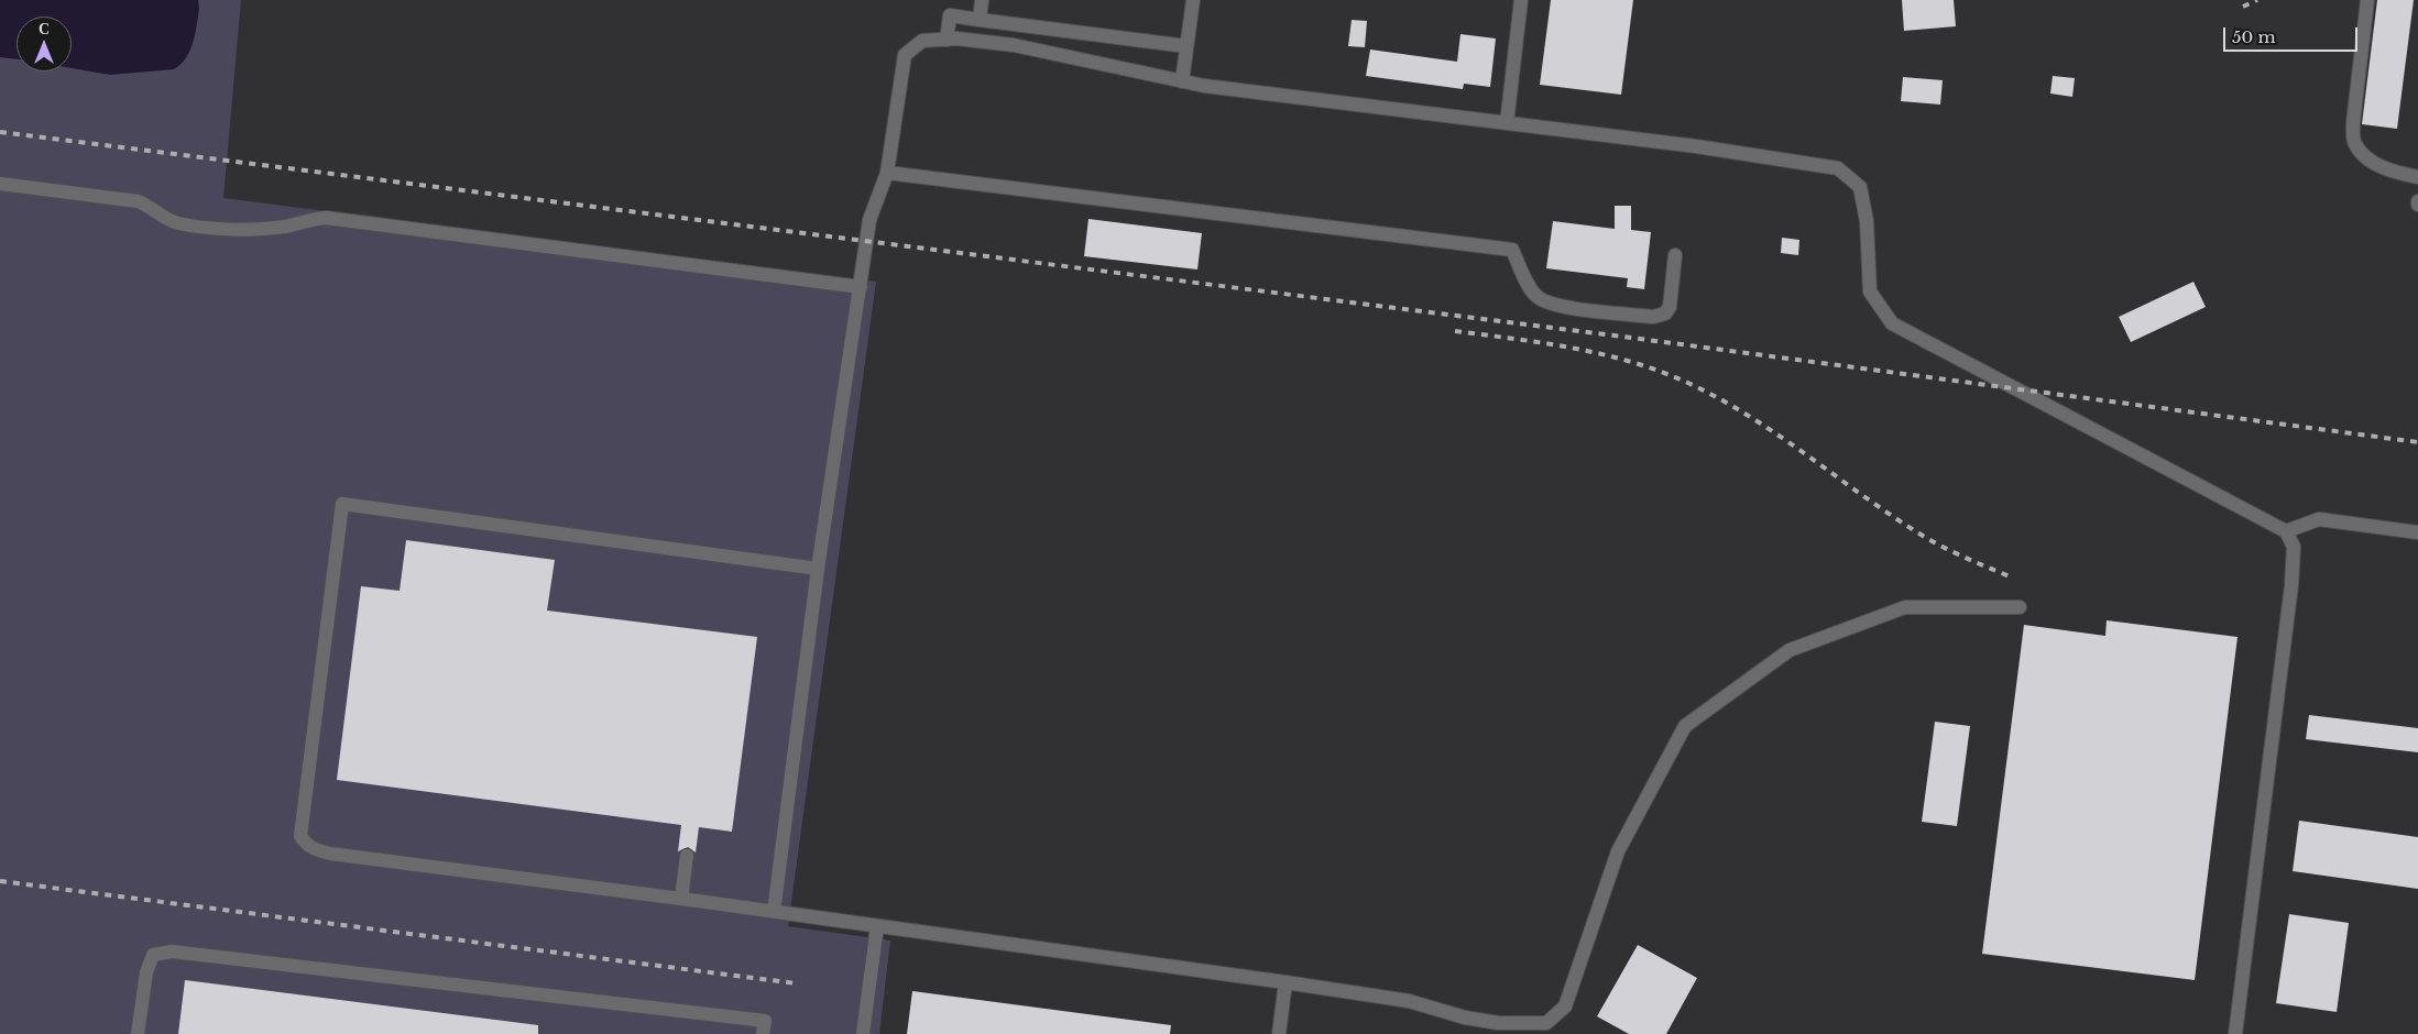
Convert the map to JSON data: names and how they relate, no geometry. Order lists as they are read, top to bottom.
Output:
{
  "scale_bar": "50 m",
  "north": "top"
}
